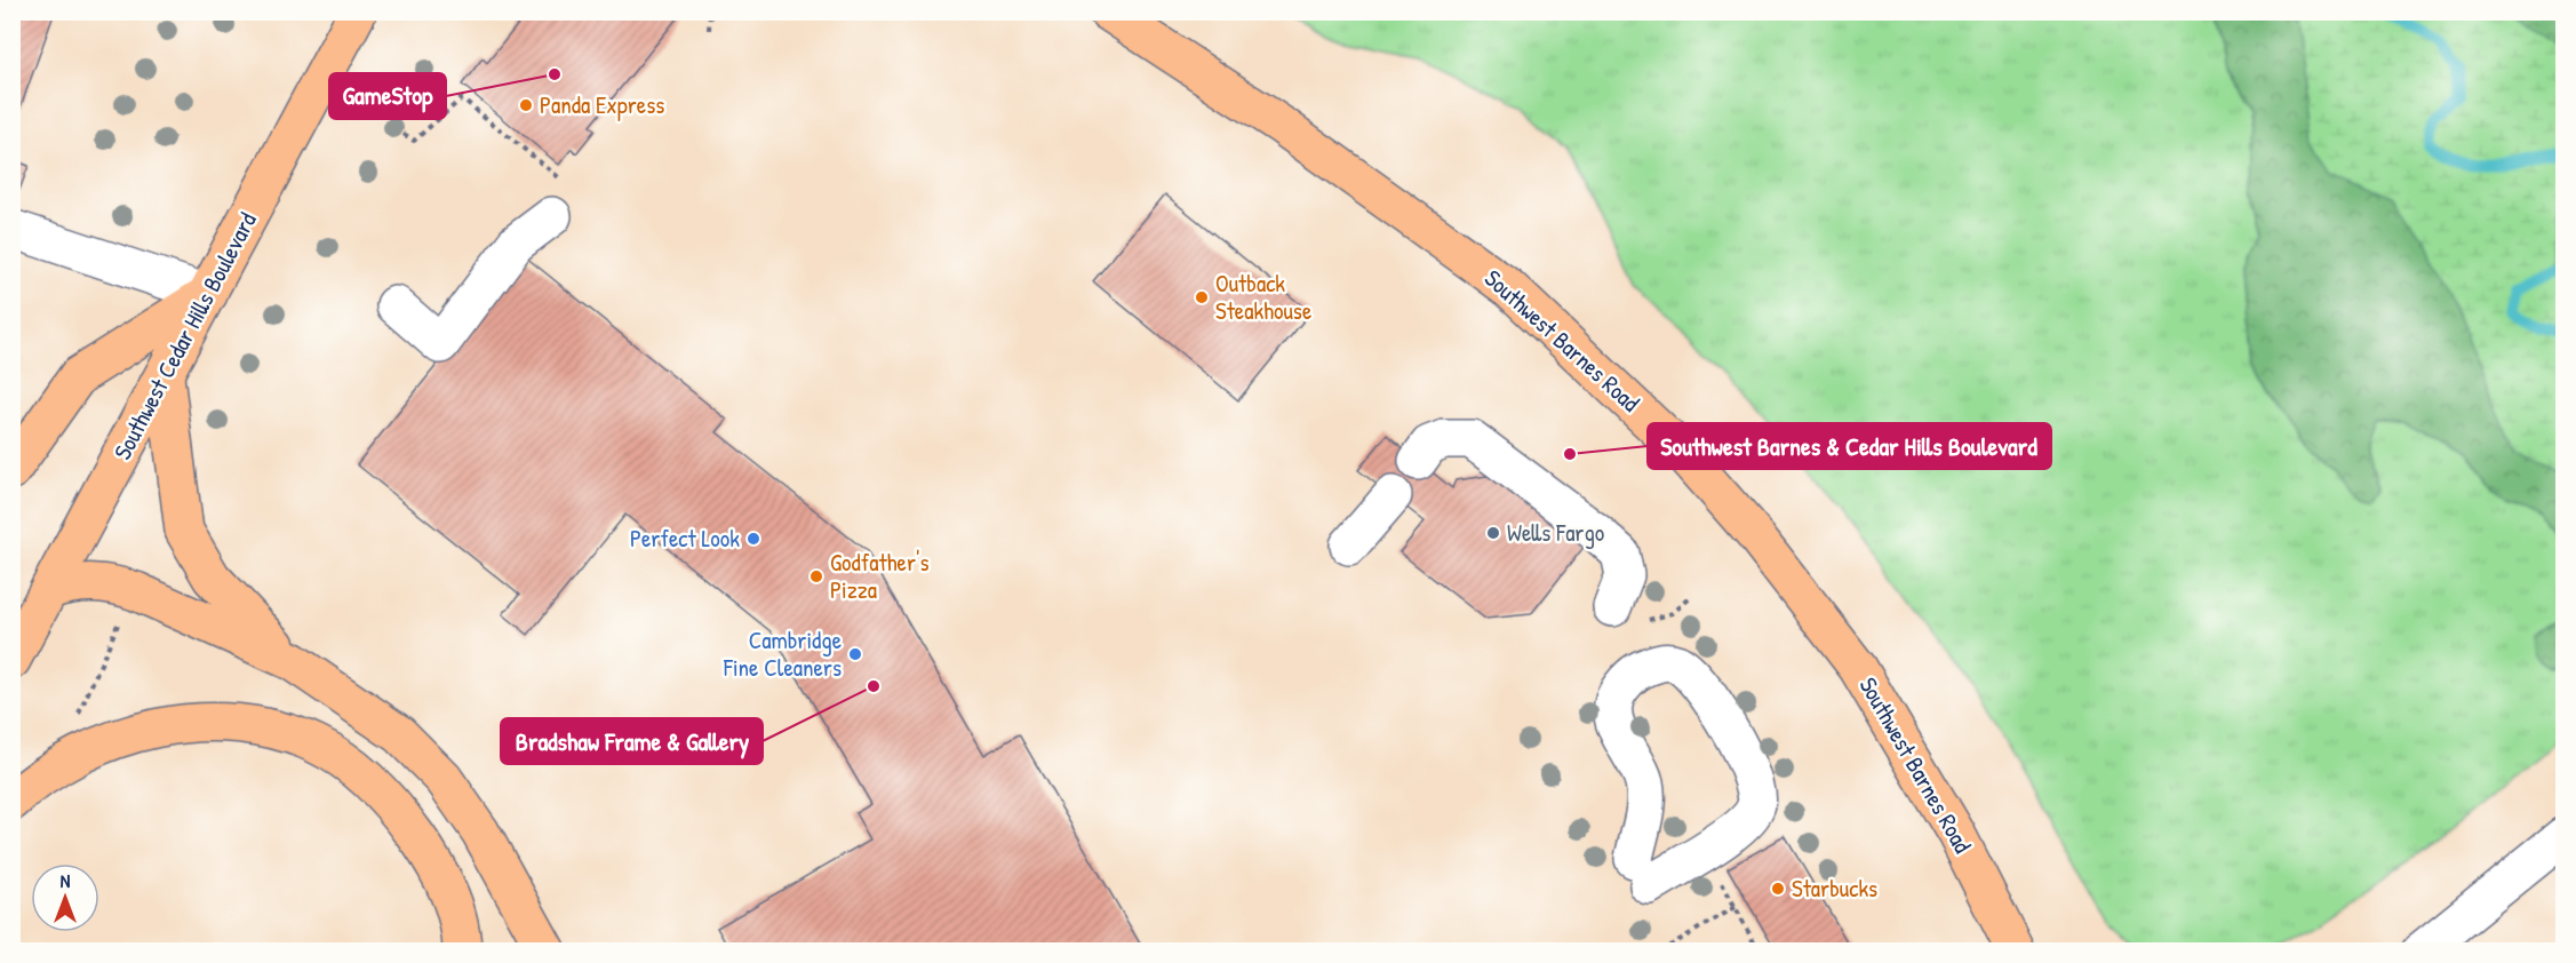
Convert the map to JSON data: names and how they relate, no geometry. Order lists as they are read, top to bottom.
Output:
{
  "streets": {
    "main road": ["Southwest Cedar Hills Boulevard", "Southwest Barnes Road"]
  },
  "places": [
    "GameStop",
    "Panda Express",
    "Outback Steakhouse",
    "Southwest Barnes & Cedar Hills Boulevard",
    "Wells Fargo",
    "Perfect Look",
    "Godfather's Pizza",
    "Cambridge Fine Cleaners",
    "Bradshaw Frame & Gallery",
    "Starbucks"
  ],
  "north": "top"
}
